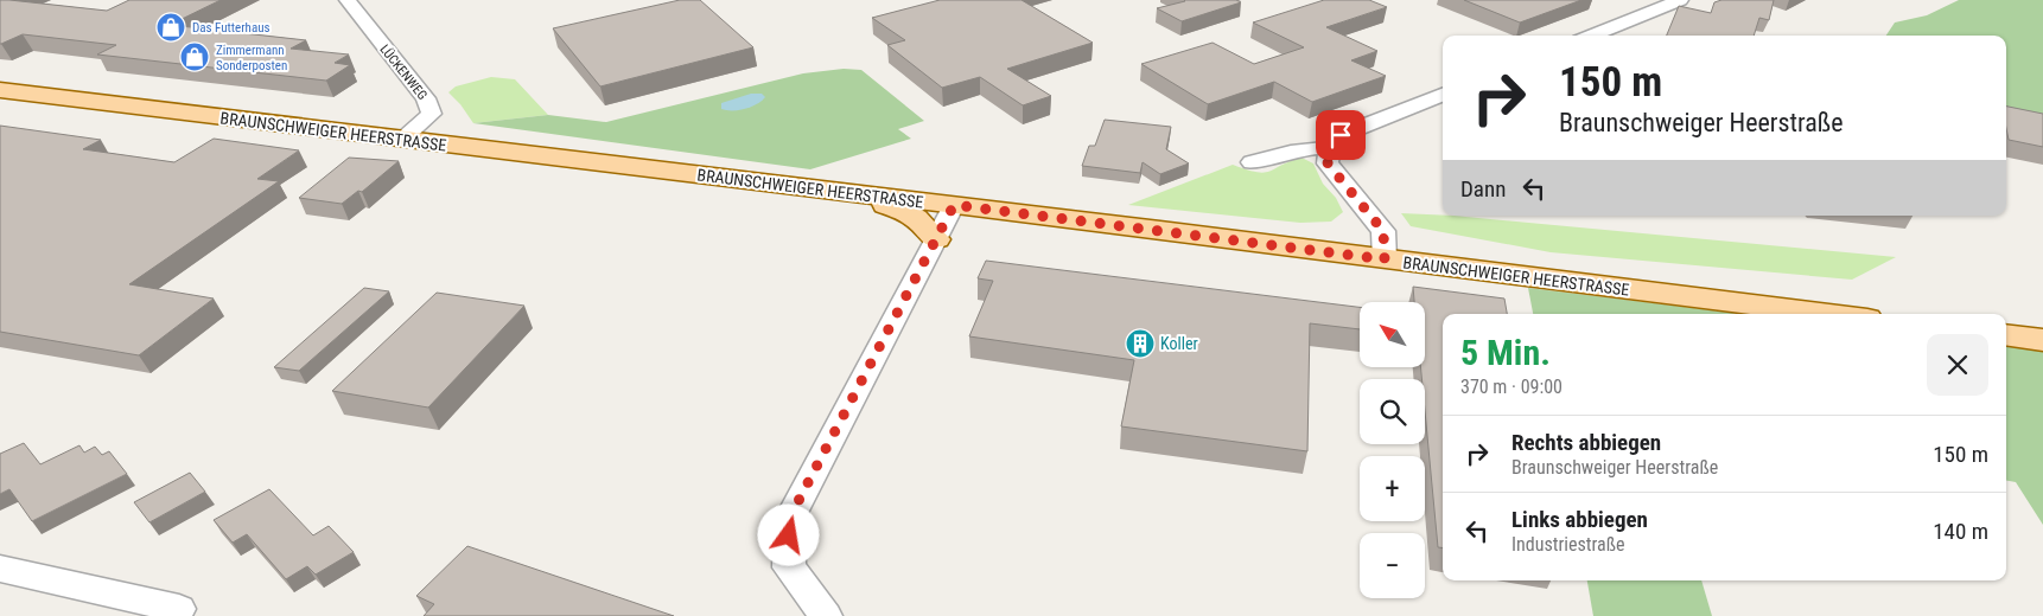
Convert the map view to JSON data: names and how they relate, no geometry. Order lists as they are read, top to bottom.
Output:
{
  "streets": {
    "main road": ["BRAUNSCHWEIGER HEERSTRASSE"],
    "street": ["LÜCKENWEG"]
  },
  "crossings": [
    ["LÜCKENWEG", "BRAUNSCHWEIGER HEERSTRASSE"]
  ],
  "places": {
    "shop": ["Das Futterhaus", "Zimmermann Sonderposten"],
    "building": ["Koller"]
  },
  "north": "top left",
  "page": {
    "turn": ["150 m", "Braunschweiger Heerstraße"],
    "then": "Dann",
    "map_buttons": ["+", "−"],
    "heading": ["5 Min.", "370 m · 09:00"],
    "list": [
      {
        "name": "Rechts abbiegen",
        "note": "Braunschweiger Heerstraße",
        "value": "150 m"
      },
      {
        "name": "Links abbiegen",
        "note": "Industriestraße",
        "value": "140 m"
      }
    ]
  }
}
